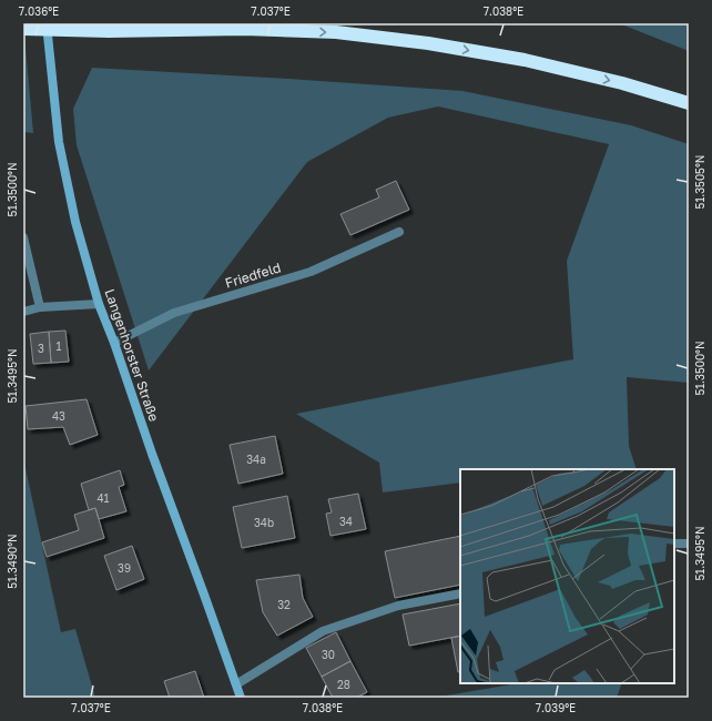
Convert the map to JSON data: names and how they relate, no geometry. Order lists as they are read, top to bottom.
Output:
{
  "streets": {
    "street": ["Friedfeld", "Langenhorster Straße"]
  },
  "crossings": [
    ["Friedfeld", "Langenhorster Straße"]
  ],
  "house_numbers": [
    "1",
    "3",
    "43",
    "34a",
    "41",
    "34",
    "34b",
    "39",
    "32",
    "30",
    "28"
  ],
  "coordinates": [
    "7.036°E",
    "7.037°E",
    "7.038°E",
    "51.3505°N",
    "51.3500°N",
    "51.3495°N",
    "51.3490°N",
    "7.039°E"
  ]
}
